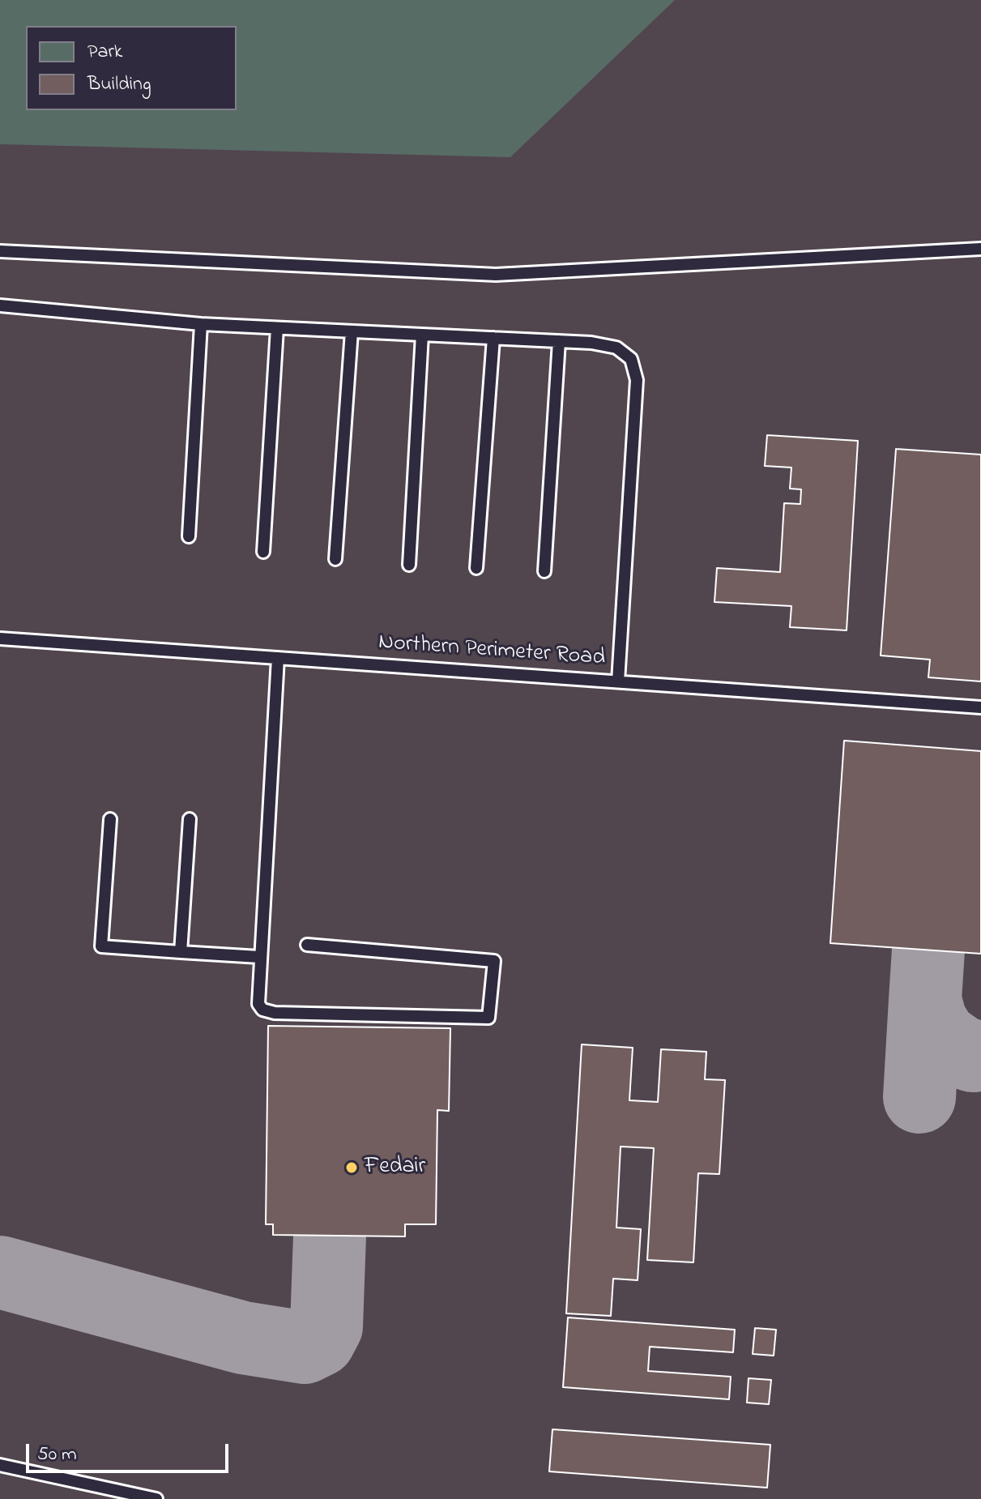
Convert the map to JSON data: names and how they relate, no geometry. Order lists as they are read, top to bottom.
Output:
{
  "streets": {
    "lane": ["Northern Perimeter Road"]
  },
  "places": ["Fedair"],
  "legend": ["Park", "Building"],
  "scale_bar": "50 m"
}
